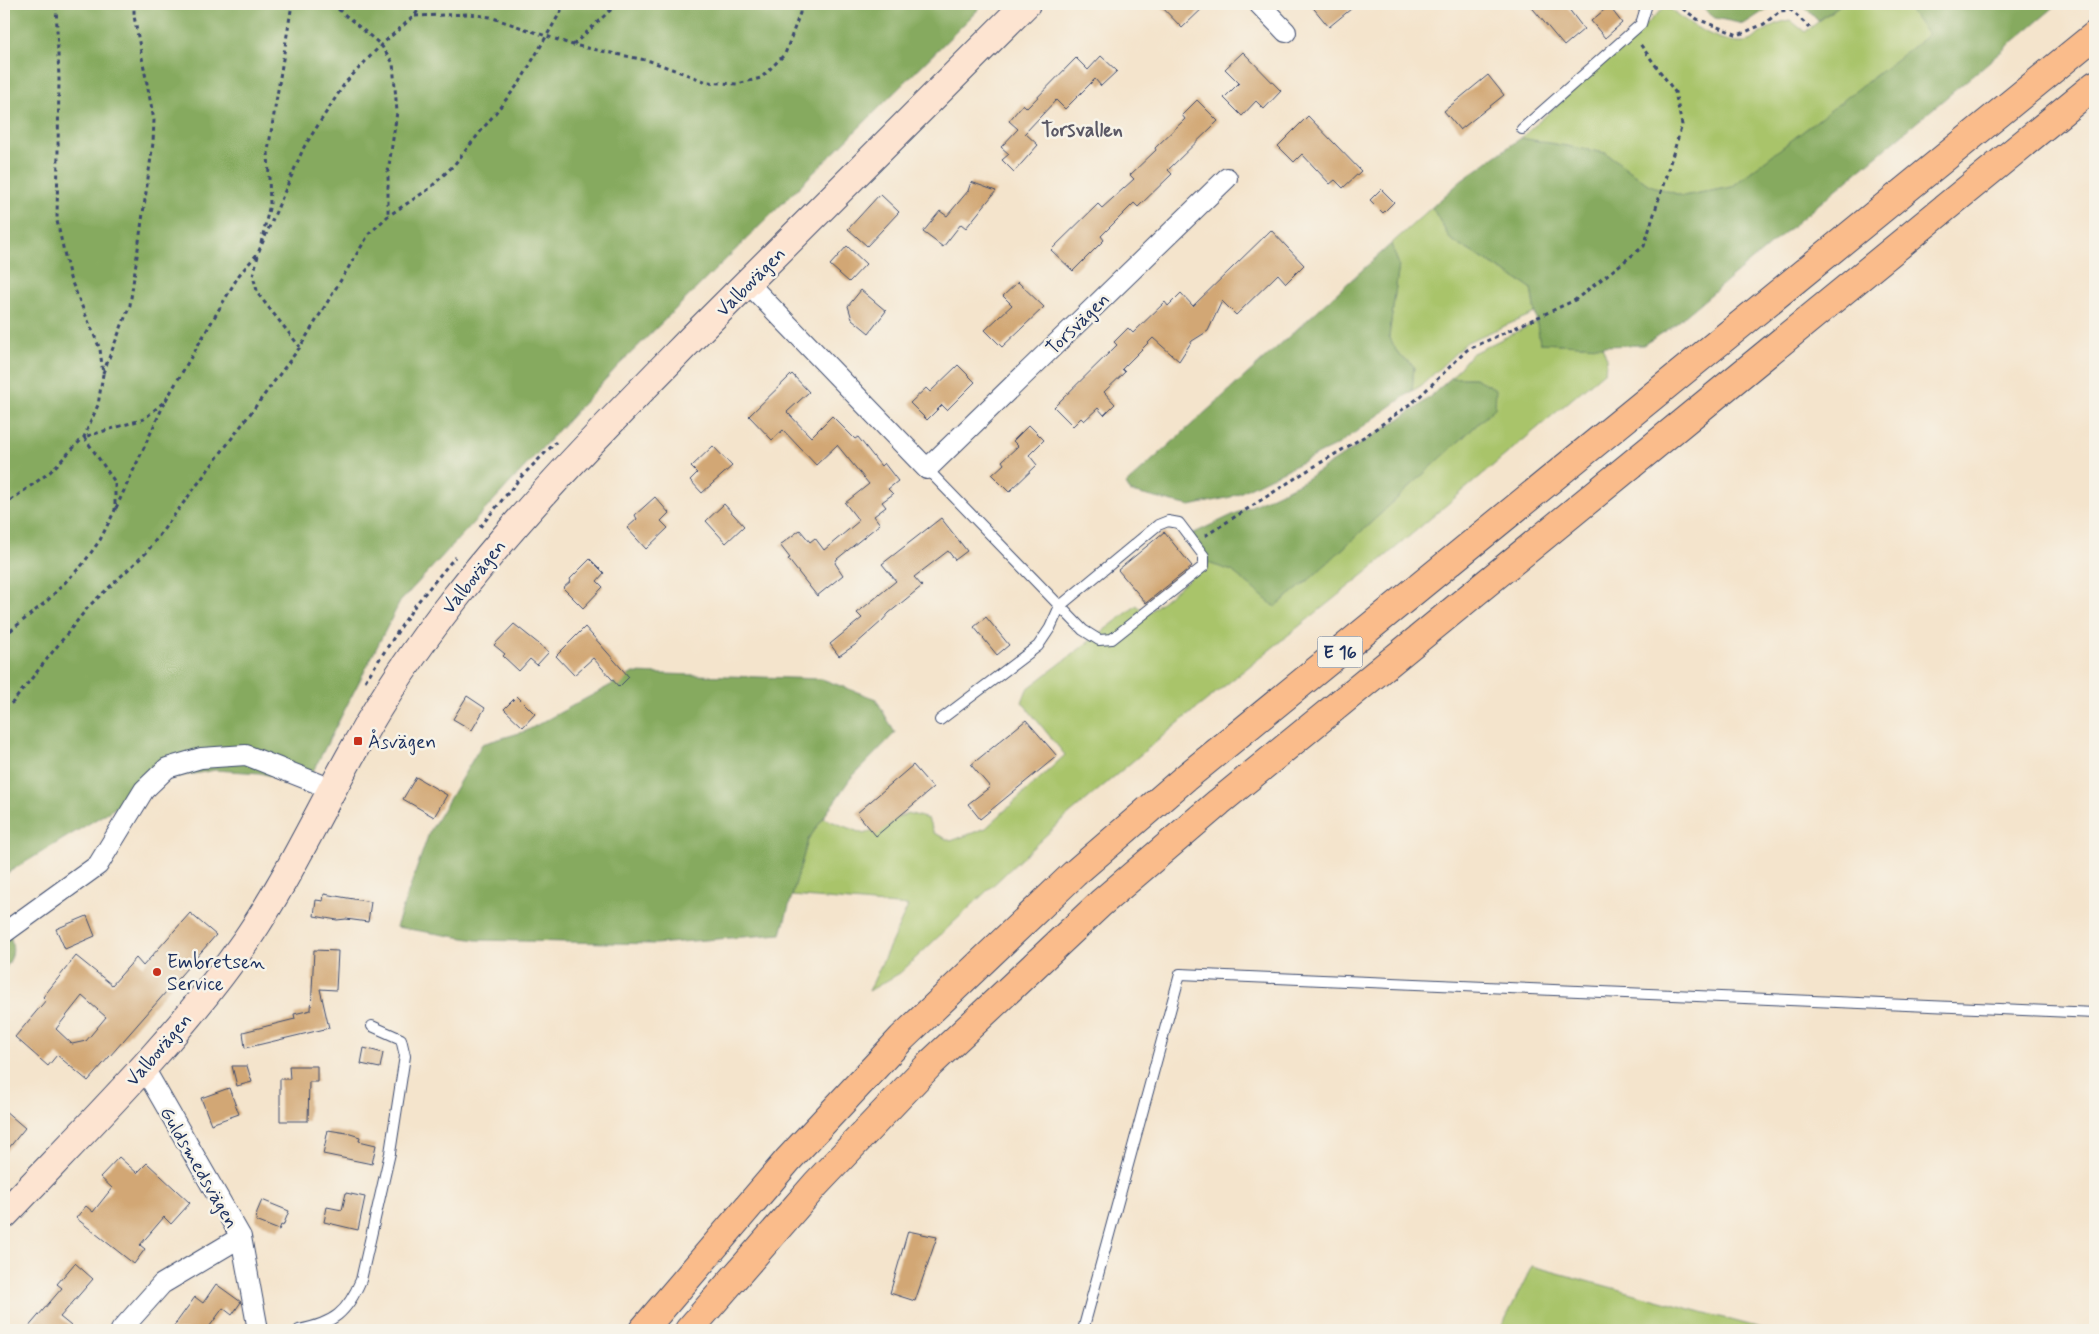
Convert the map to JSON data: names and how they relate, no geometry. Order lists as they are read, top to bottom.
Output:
{
  "streets": {
    "highway": ["E 16"],
    "main road": ["Valbovägen"],
    "street": ["Torsvägen", "Guldsmedsvägen"]
  },
  "crossings": [
    ["Valbovägen", "Guldsmedsvägen"]
  ],
  "districts": ["Torsvallen"],
  "places": {
    "transit": ["Åsvägen"],
    "other": ["Embretsen Service"]
  }
}
